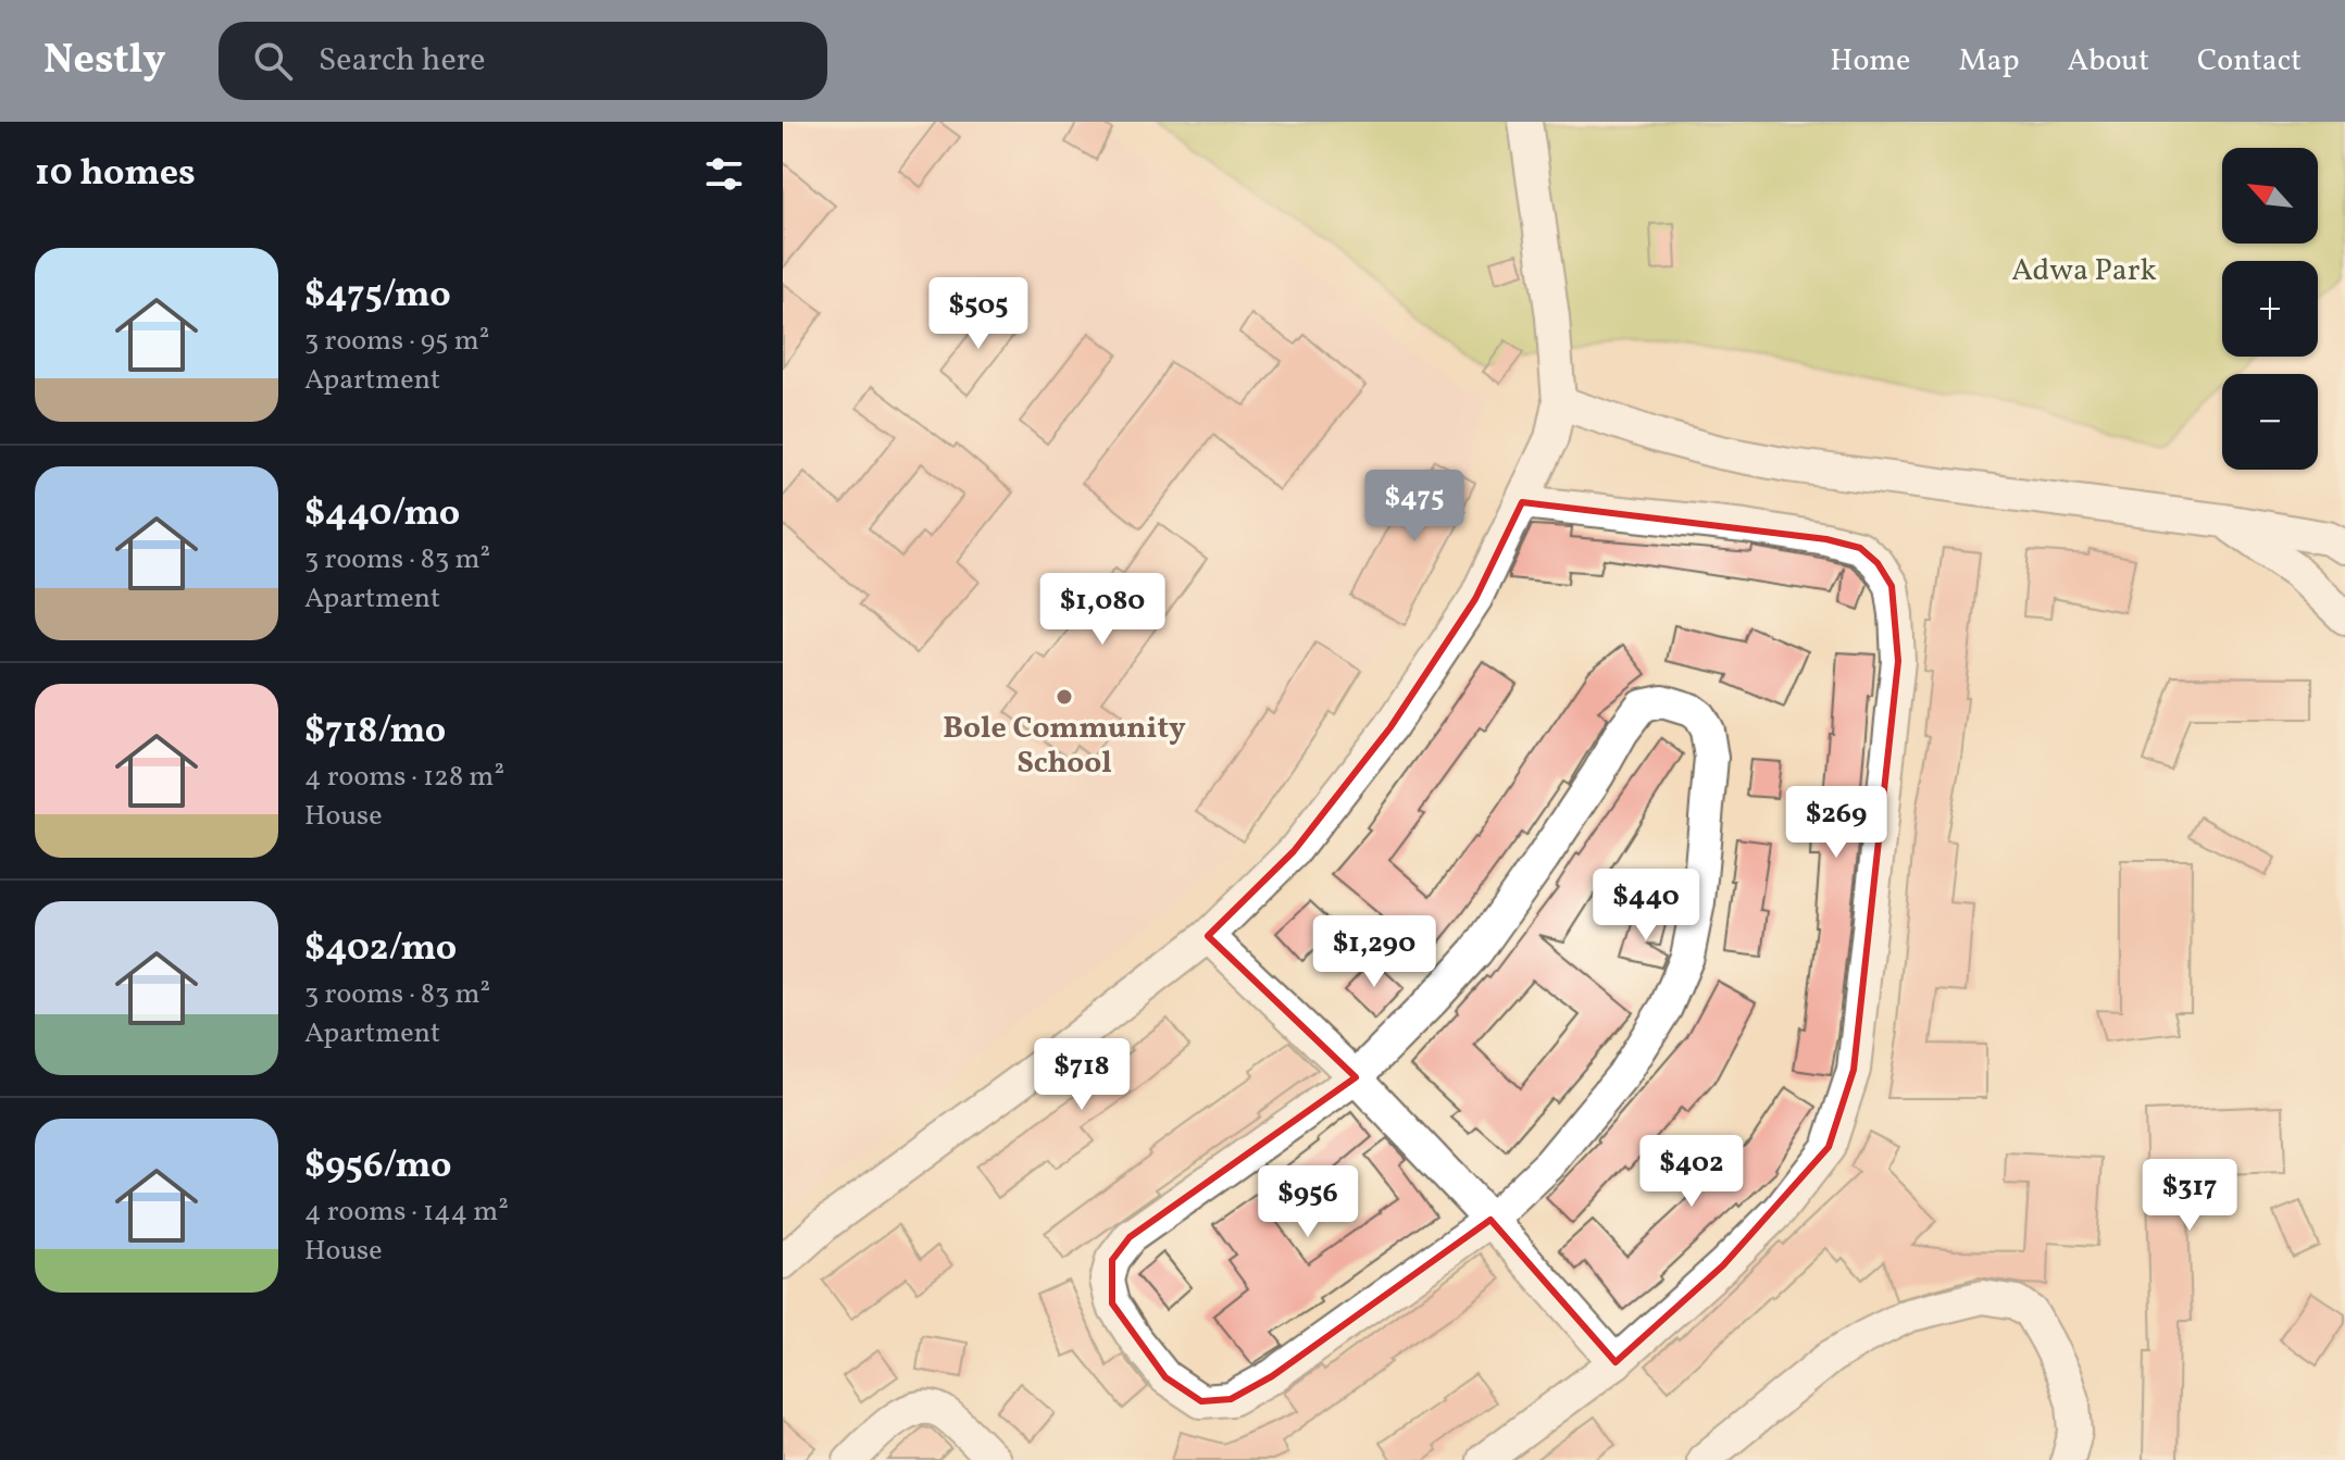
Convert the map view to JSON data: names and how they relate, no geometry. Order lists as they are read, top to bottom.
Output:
{
  "parks": ["Adwa Park"],
  "places": ["Bole Community School"],
  "north": "top left",
  "page": {
    "header": "Nestly",
    "search": "Search here",
    "nav": [
      "Home",
      "Map",
      "About",
      "Contact"
    ],
    "heading": "10 homes",
    "map_buttons": ["+", "−"],
    "list": [
      {
        "name": "$475/mo",
        "note": "3 rooms · 95 m² · Apartment"
      },
      {
        "name": "$440/mo",
        "note": "3 rooms · 83 m² · Apartment"
      },
      {
        "name": "$718/mo",
        "note": "4 rooms · 128 m² · House"
      },
      {
        "name": "$402/mo",
        "note": "3 rooms · 83 m² · Apartment"
      },
      {
        "name": "$956/mo",
        "note": "4 rooms · 144 m² · House"
      }
    ],
    "price": [
      "$505",
      "$475",
      "$1,080",
      "$269",
      "$440",
      "$1,290",
      "$718",
      "$402",
      "$317",
      "$956"
    ]
  }
}
